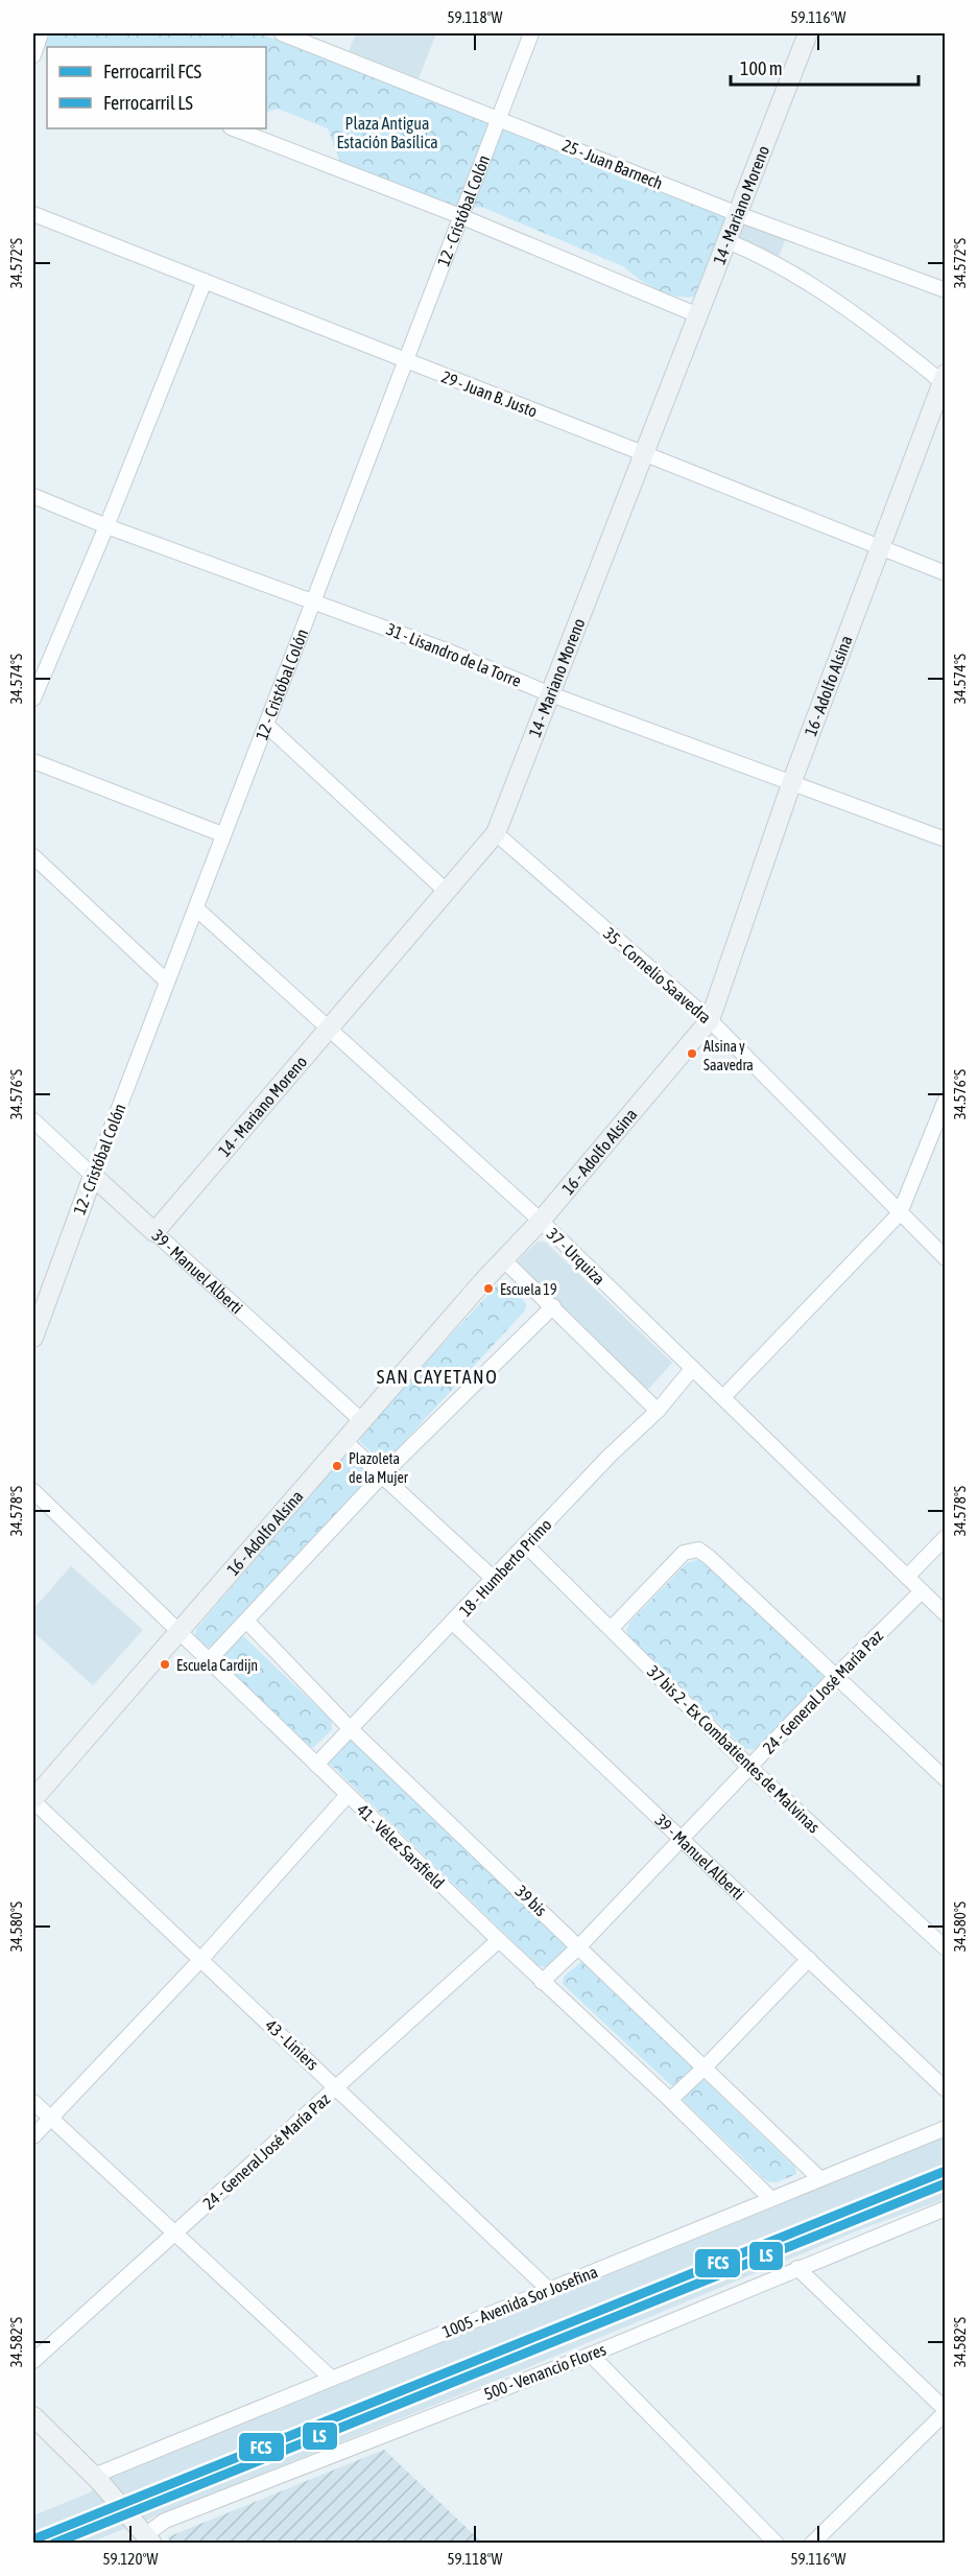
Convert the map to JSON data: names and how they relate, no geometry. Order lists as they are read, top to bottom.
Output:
{
  "streets": {
    "street": [
      "25 - Juan Barnech",
      "14 - Mariano Moreno",
      "12 - Cristóbal Colón",
      "29 - Juan B. Justo",
      "31 - Lisandro de la Torre",
      "16 - Adolfo Alsina",
      "35 - Cornelio Saavedra",
      "37 - Urquiza",
      "39 - Manuel Alberti",
      "18 - Humberto Primo",
      "24 - General José María Paz",
      "37 bis 2 - Ex Combatientes de Malvinas",
      "41 - Vélez Sarsfield",
      "39 bis",
      "43 - Liniers",
      "1005 - Avenida Sor Josefina",
      "500 - Venancio Flores"
    ]
  },
  "crossings": [
    ["25 - Juan Barnech", "14 - Mariano Moreno"],
    ["25 - Juan Barnech", "12 - Cristóbal Colón"],
    ["14 - Mariano Moreno", "29 - Juan B. Justo"],
    ["14 - Mariano Moreno", "31 - Lisandro de la Torre"],
    ["14 - Mariano Moreno", "35 - Cornelio Saavedra"],
    ["14 - Mariano Moreno", "37 - Urquiza"],
    ["14 - Mariano Moreno", "39 - Manuel Alberti"],
    ["12 - Cristóbal Colón", "29 - Juan B. Justo"],
    ["12 - Cristóbal Colón", "31 - Lisandro de la Torre"],
    ["12 - Cristóbal Colón", "37 - Urquiza"],
    ["12 - Cristóbal Colón", "39 - Manuel Alberti"],
    ["29 - Juan B. Justo", "16 - Adolfo Alsina"],
    ["31 - Lisandro de la Torre", "16 - Adolfo Alsina"],
    ["16 - Adolfo Alsina", "35 - Cornelio Saavedra"],
    ["16 - Adolfo Alsina", "37 - Urquiza"],
    ["16 - Adolfo Alsina", "39 - Manuel Alberti"],
    ["16 - Adolfo Alsina", "41 - Vélez Sarsfield"],
    ["16 - Adolfo Alsina", "43 - Liniers"],
    ["37 - Urquiza", "18 - Humberto Primo"],
    ["37 - Urquiza", "24 - General José María Paz"],
    ["39 - Manuel Alberti", "18 - Humberto Primo"],
    ["39 - Manuel Alberti", "24 - General José María Paz"],
    ["18 - Humberto Primo", "37 bis 2 - Ex Combatientes de Malvinas"],
    ["18 - Humberto Primo", "41 - Vélez Sarsfield"],
    ["18 - Humberto Primo", "39 bis"],
    ["24 - General José María Paz", "37 bis 2 - Ex Combatientes de Malvinas"],
    ["24 - General José María Paz", "41 - Vélez Sarsfield"],
    ["24 - General José María Paz", "39 bis"],
    ["24 - General José María Paz", "43 - Liniers"],
    ["41 - Vélez Sarsfield", "1005 - Avenida Sor Josefina"],
    ["39 bis", "1005 - Avenida Sor Josefina"],
    ["43 - Liniers", "1005 - Avenida Sor Josefina"]
  ],
  "districts": ["SAN CAYETANO"],
  "parks": ["Plaza Antigua Estación Basílica"],
  "places": [
    "Alsina y Saavedra",
    "Escuela 19",
    "Plazoleta de la Mujer",
    "Escuela Cardijn"
  ],
  "lines": ["rail line FCS", "rail line LS"],
  "legend": ["Ferrocarril FCS", "Ferrocarril LS"],
  "scale_bar": "100 m",
  "coordinates": [
    "59.118°W",
    "59.116°W",
    "34.572°S",
    "34.574°S",
    "34.576°S",
    "34.578°S",
    "34.580°S",
    "34.582°S",
    "59.120°W"
  ]
}
